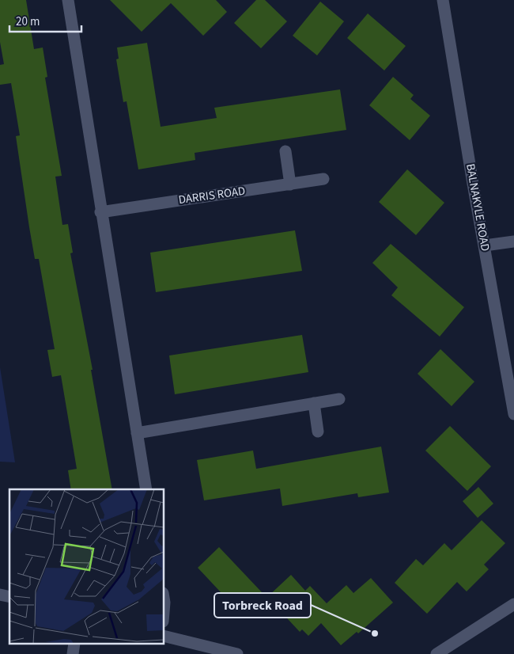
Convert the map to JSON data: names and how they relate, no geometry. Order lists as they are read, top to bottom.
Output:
{
  "streets": {
    "street": ["DARRIS ROAD", "BALNAKYLE ROAD"]
  },
  "places": ["Torbreck Road"],
  "scale_bar": "20 m"
}
